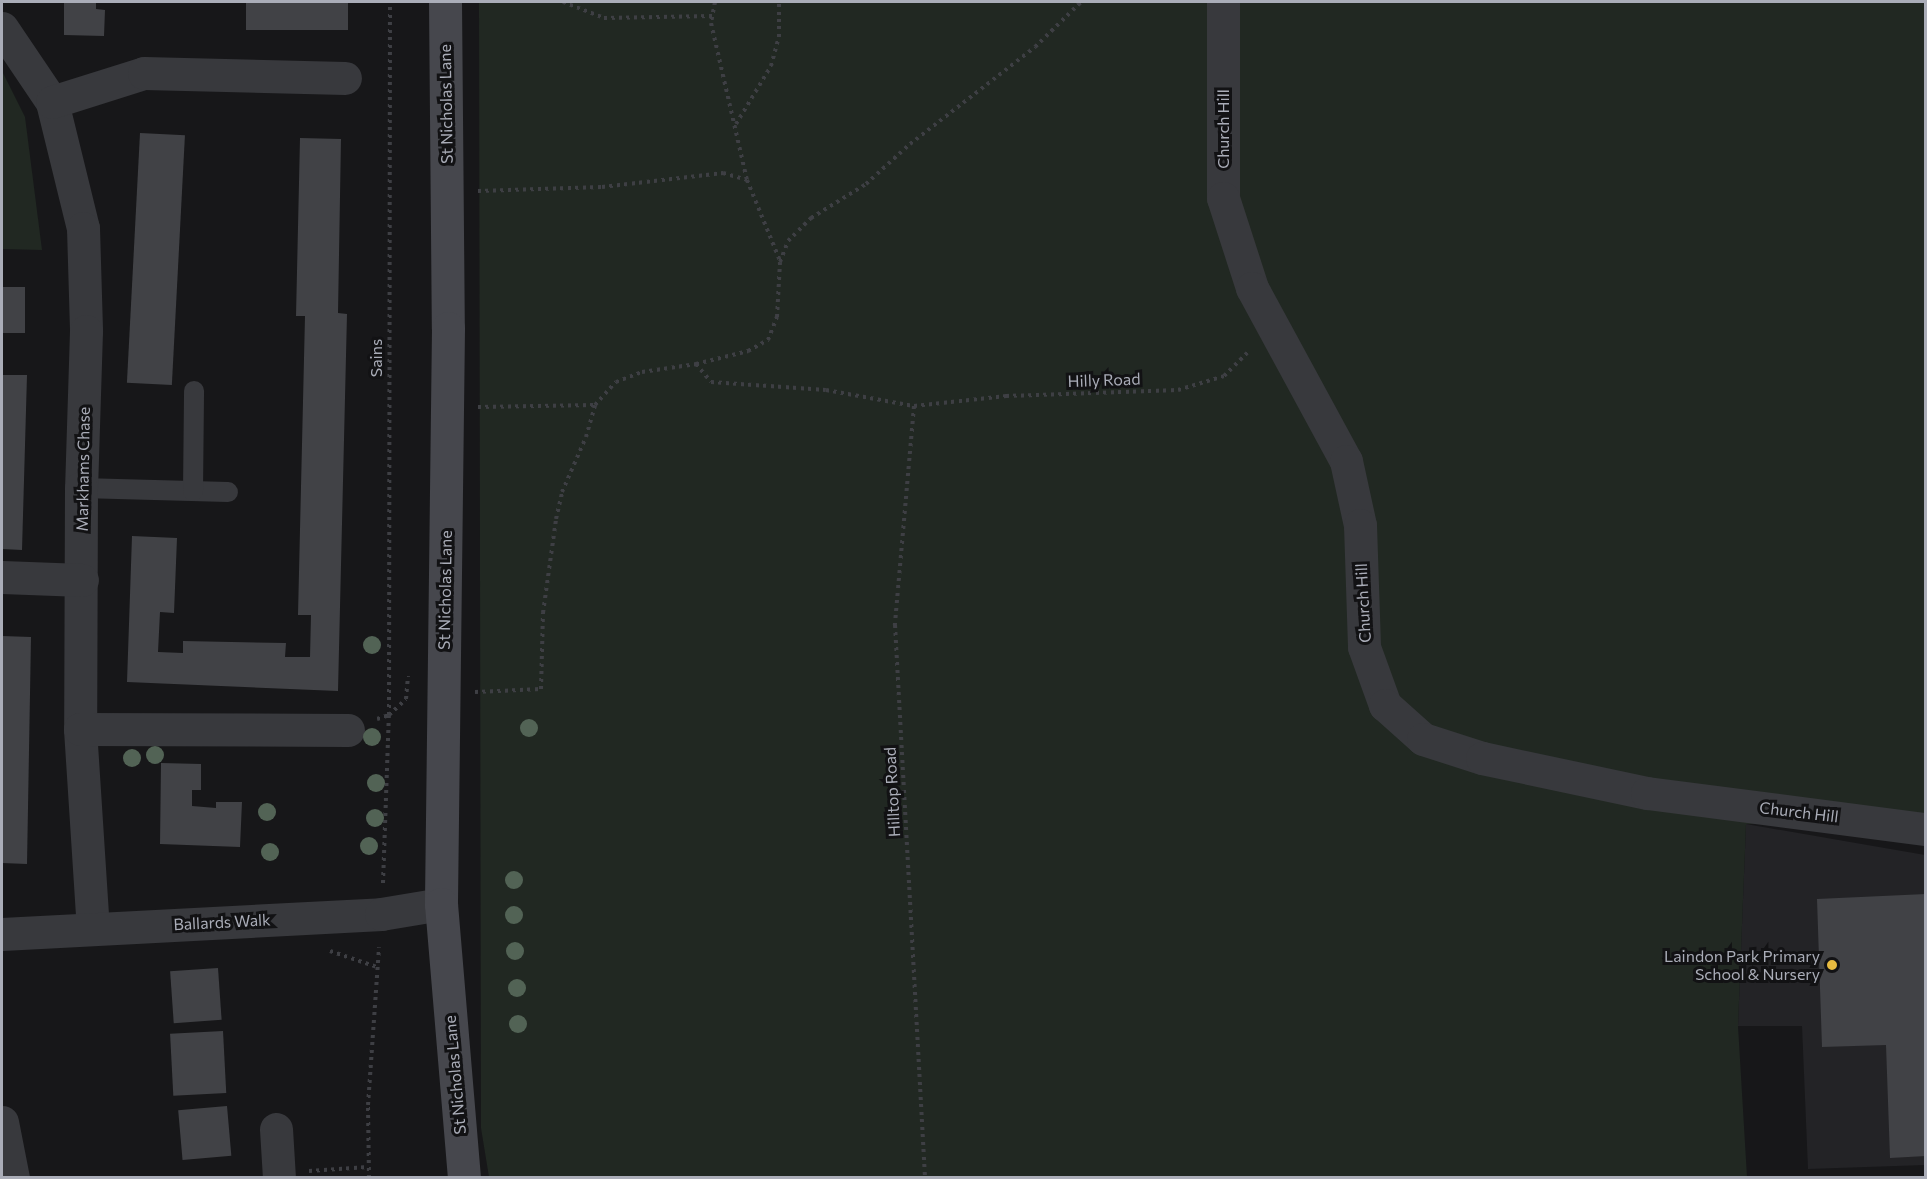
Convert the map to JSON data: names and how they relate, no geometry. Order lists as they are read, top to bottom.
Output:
{
  "streets": {
    "main road": ["St Nicholas Lane"],
    "street": ["Church Hill", "Markhams Chase", "Ballards Walk"],
    "path": ["Sains", "Hilly Road", "Hilltop Road"]
  },
  "crossings": [
    ["St Nicholas Lane", "Ballards Walk"],
    ["Church Hill", "Hilly Road"],
    ["Hilly Road", "Hilltop Road"],
    ["Markhams Chase", "Ballards Walk"]
  ],
  "places": ["Laindon Park Primary School & Nursery"]
}
